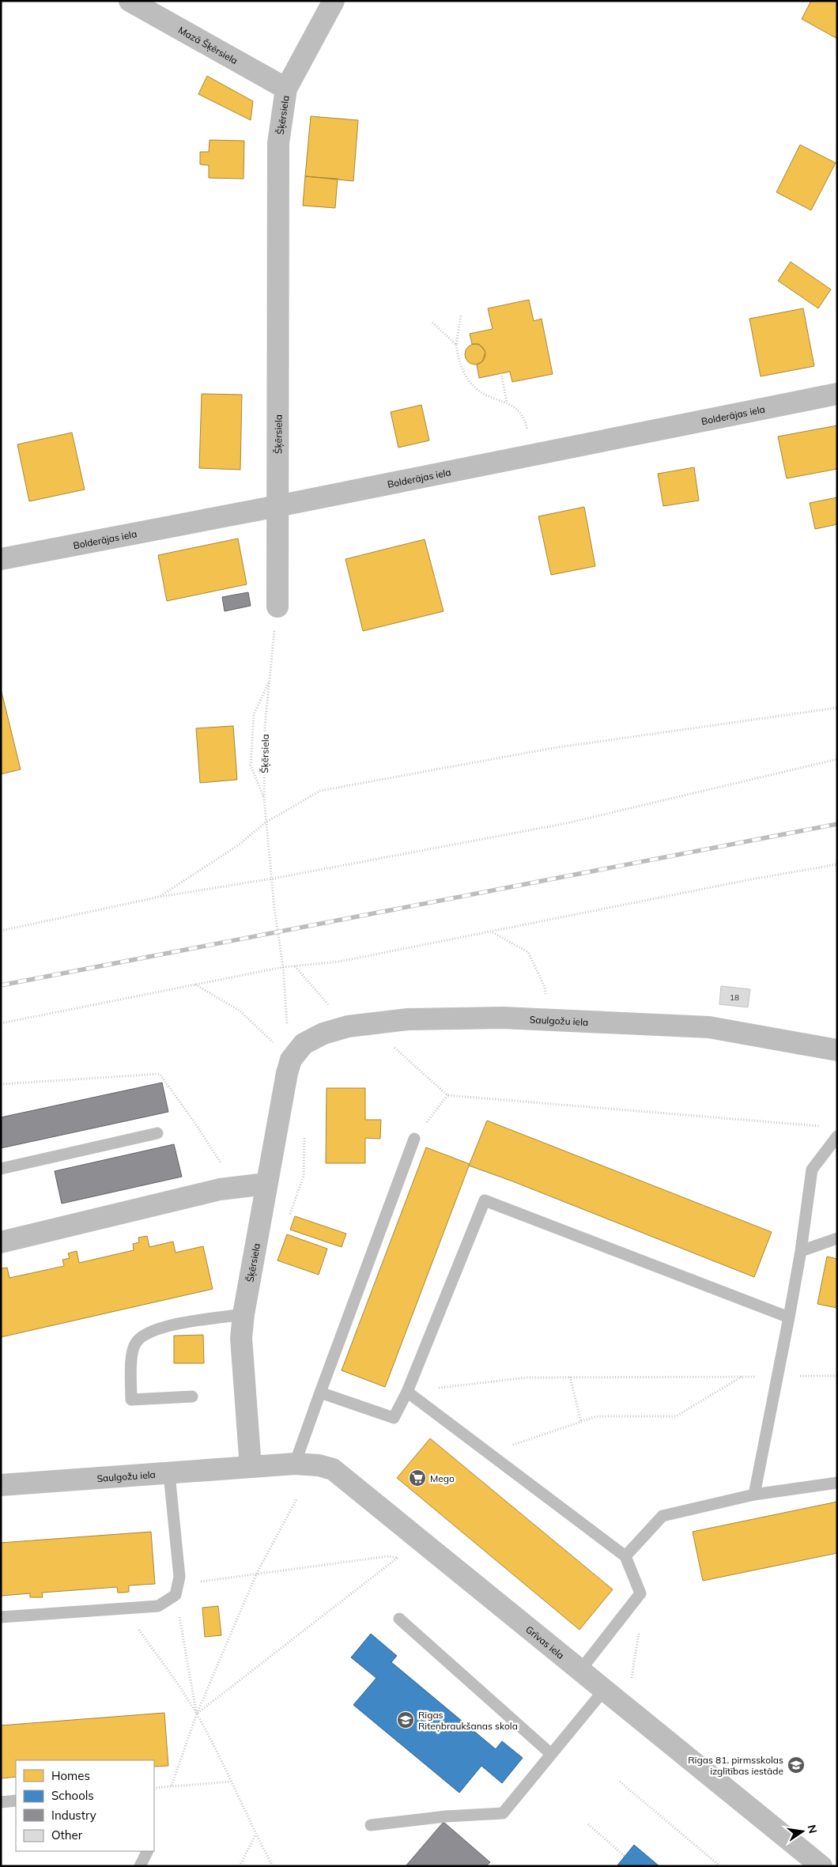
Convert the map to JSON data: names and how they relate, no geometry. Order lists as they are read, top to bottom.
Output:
{
  "streets": {
    "street": [
      "Mazā Šķērsiela",
      "Šķērsiela",
      "Bolderājas iela",
      "Saulgožu iela",
      "Grīvas iela"
    ]
  },
  "crossings": [
    ["Mazā Šķērsiela", "Šķērsiela"],
    ["Šķērsiela", "Bolderājas iela"],
    ["Šķērsiela", "Saulgožu iela"],
    ["Šķērsiela", "Grīvas iela"],
    ["Saulgožu iela", "Grīvas iela"]
  ],
  "places": {
    "supermarket": ["Mego"],
    "school or university": ["Rīgas Riteņbraukšanas skola", "Rīgas 81. pirmsskolas izglītības iestāde"]
  },
  "house_numbers": ["18"],
  "legend": [
    "Homes",
    "Schools",
    "Industry",
    "Other"
  ],
  "north": "right"
}
